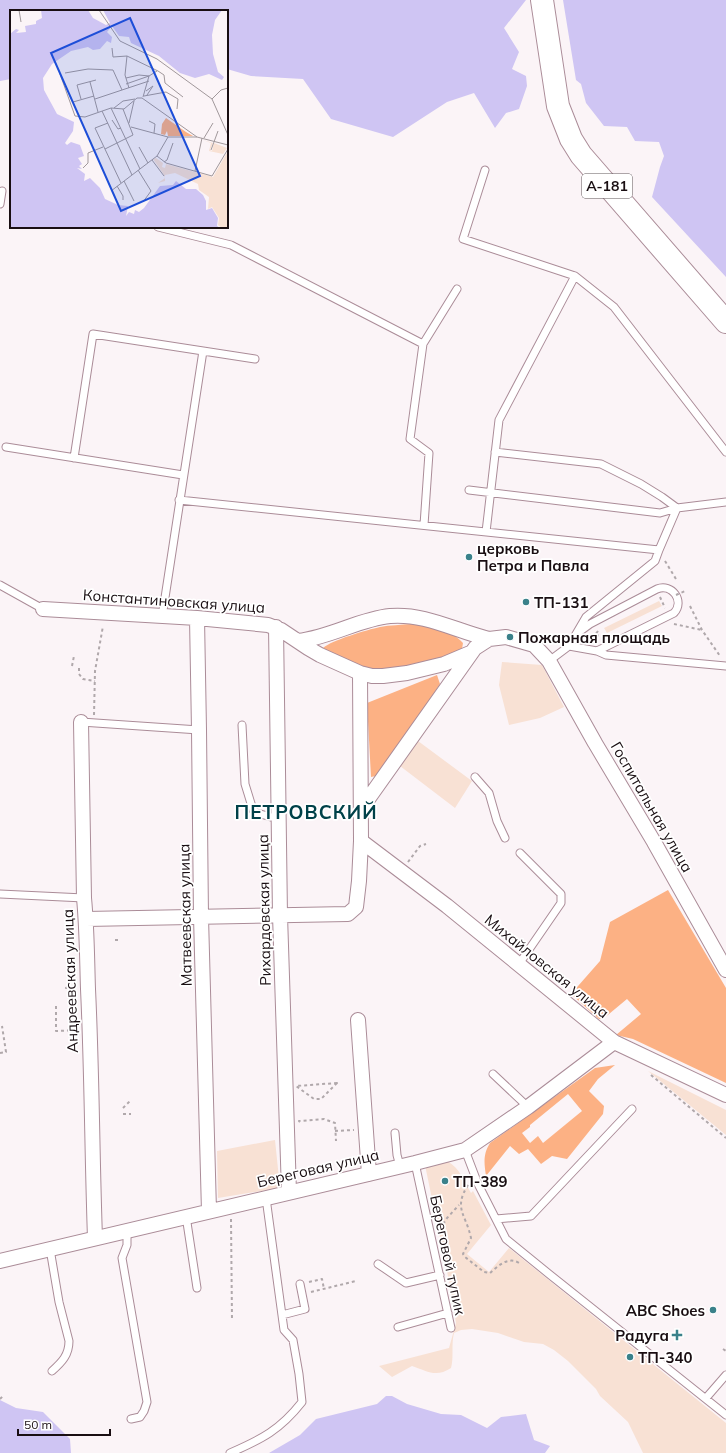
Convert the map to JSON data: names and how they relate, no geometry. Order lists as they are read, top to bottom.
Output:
{
  "streets": {
    "main road": ["А-181"],
    "street": [
      "Константиновская улица",
      "Госпитальная улица",
      "Рихардовская улица",
      "Матвеевская улица",
      "Михайловская улица",
      "Андреевская улица",
      "Береговая улица"
    ],
    "lane": ["Береговой тупик"]
  },
  "crossings": [
    ["Константиновская улица", "Рихардовская улица"],
    ["Константиновская улица", "Матвеевская улица"],
    ["Рихардовская улица", "Береговая улица"],
    ["Матвеевская улица", "Береговая улица"],
    ["Михайловская улица", "Береговая улица"],
    ["Андреевская улица", "Береговая улица"],
    ["Береговая улица", "Береговой тупик"]
  ],
  "districts": ["ПЕТРОВСКИЙ"],
  "places": {
    "other": [
      "церковь Петра и Павла",
      "ТП-131",
      "Пожарная площадь",
      "ТП-389",
      "ABC Shoes",
      "ТП-340"
    ],
    "health": ["Радуга"]
  },
  "scale_bar": "50 m"
}
